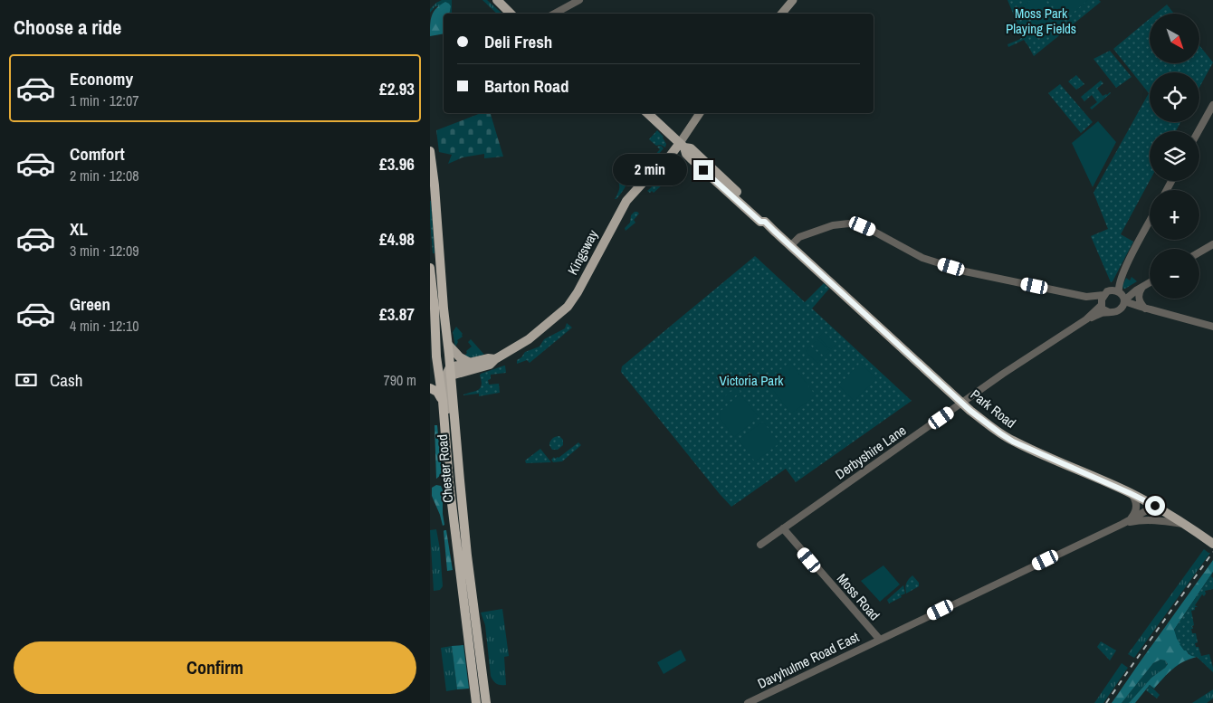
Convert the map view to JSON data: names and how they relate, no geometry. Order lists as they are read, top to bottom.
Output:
{
  "streets": {
    "highway": ["Chester Road"],
    "main road": ["Kingsway", "Park Road"],
    "street": ["Derbyshire Lane", "Moss Road", "Davyhulme Road East"]
  },
  "crossings": [
    ["Kingsway", "Park Road"],
    ["Kingsway", "Chester Road"],
    ["Park Road", "Derbyshire Lane"],
    ["Derbyshire Lane", "Moss Road"],
    ["Moss Road", "Davyhulme Road East"]
  ],
  "parks": ["Moss Park Playing Fields", "Victoria Park"],
  "north": "bottom right",
  "page": {
    "heading": "Choose a ride",
    "map_buttons": ["+", "−"],
    "banner": ["Deli Fresh", "Barton Road"],
    "list": [
      {
        "name": "Economy",
        "note": "1 min · 12:07",
        "value": "£2.93"
      },
      {
        "name": "Comfort",
        "note": "2 min · 12:08",
        "value": "£3.96"
      },
      {
        "name": "XL",
        "note": "3 min · 12:09",
        "value": "£4.98"
      },
      {
        "name": "Green",
        "note": "4 min · 12:10",
        "value": "£3.87"
      }
    ],
    "bubble": "2 min",
    "pay": ["Cash", "790 m"],
    "buttons": "Confirm"
  }
}
